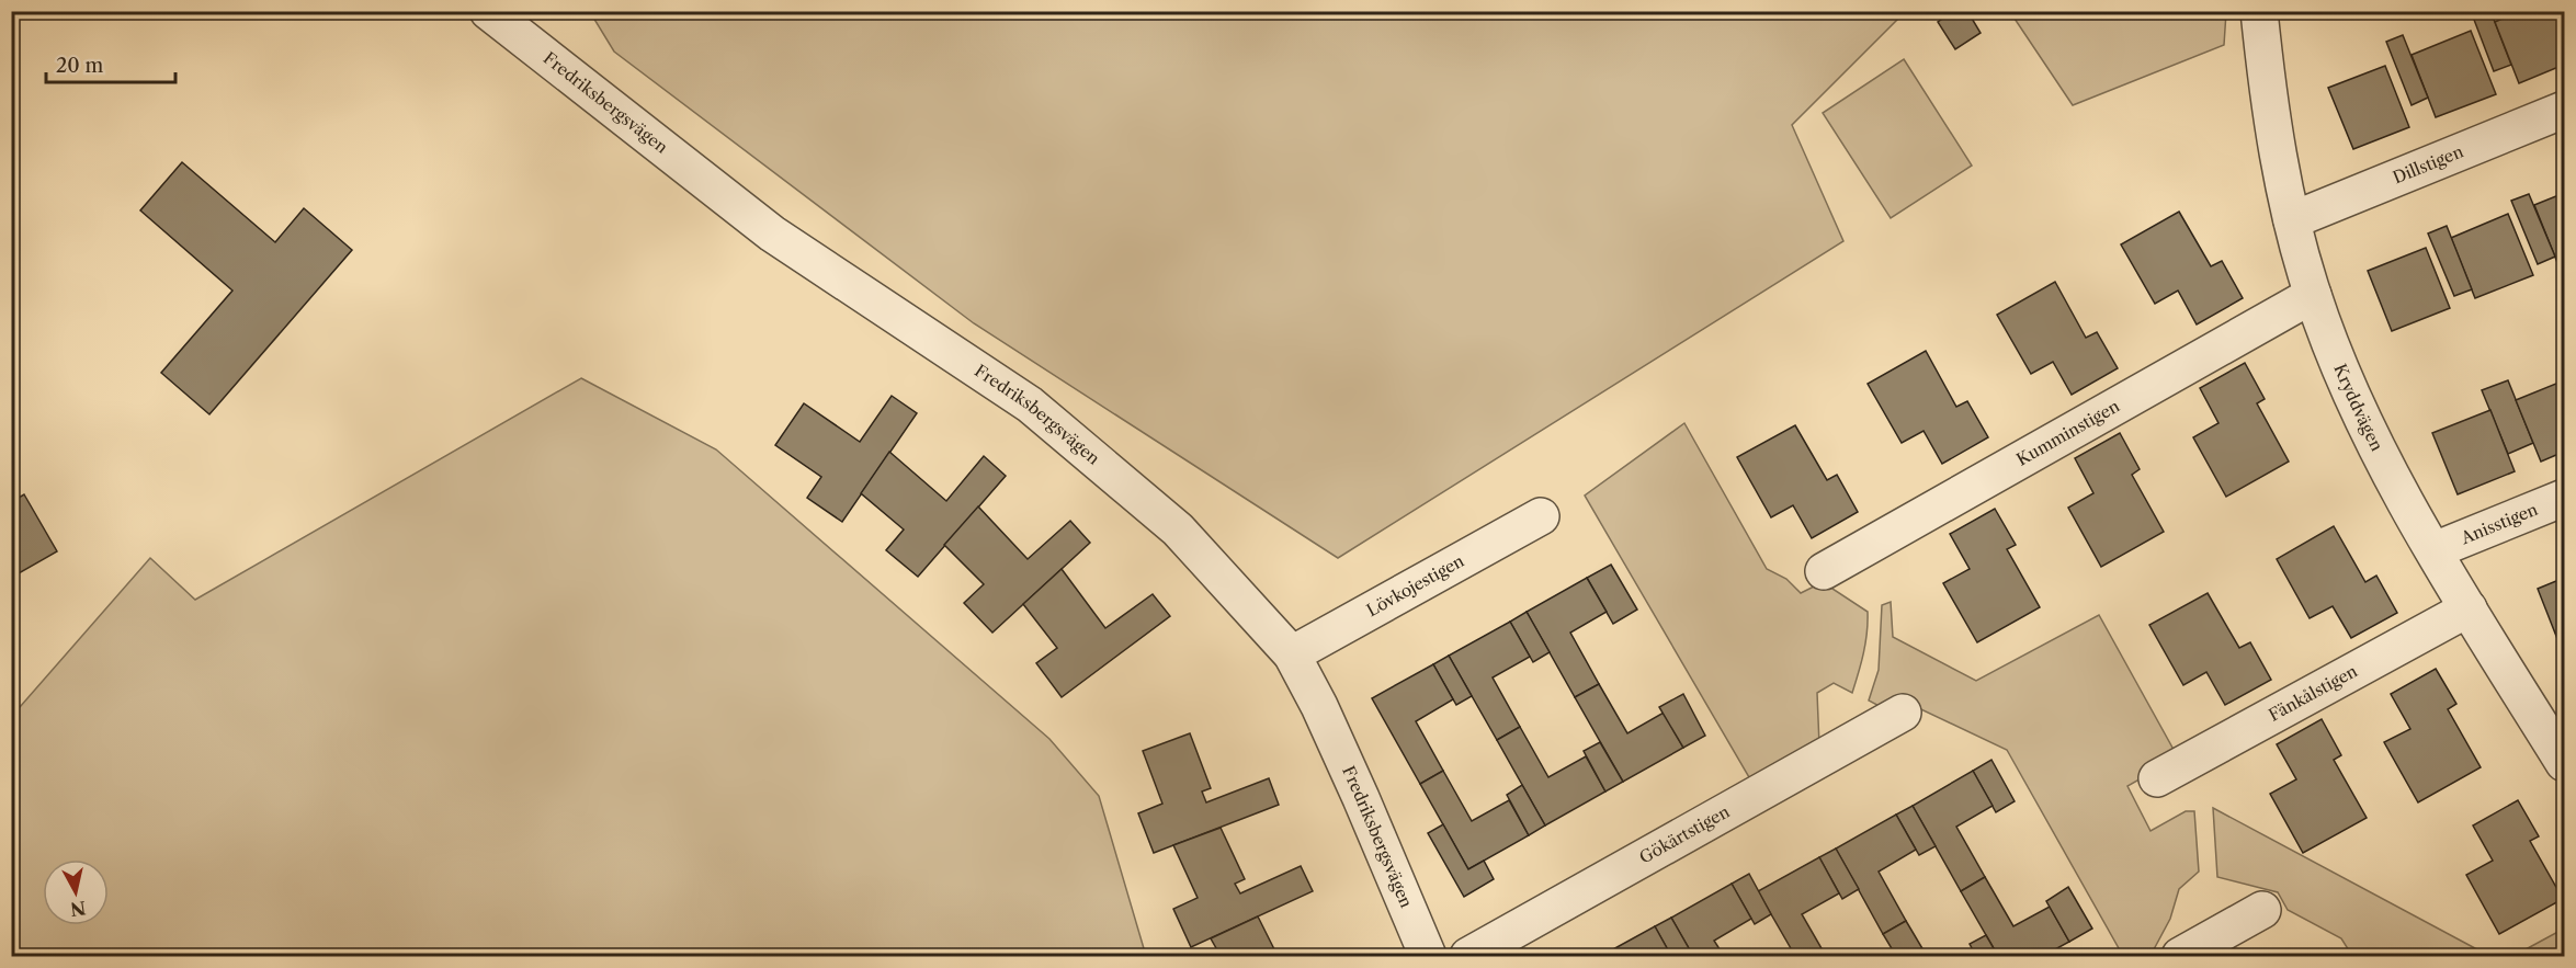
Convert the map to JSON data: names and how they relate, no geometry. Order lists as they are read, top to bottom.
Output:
{
  "streets": {
    "street": [
      "Fredriksbergsvägen",
      "Dillstigen",
      "Kryddvägen",
      "Kumminstigen",
      "Anisstigen",
      "Lövkojestigen",
      "Fänkålstigen",
      "Gökärtstigen"
    ]
  },
  "crossings": [
    ["Fredriksbergsvägen", "Lövkojestigen"],
    ["Dillstigen", "Kryddvägen"],
    ["Kryddvägen", "Kumminstigen"],
    ["Kryddvägen", "Anisstigen"],
    ["Kryddvägen", "Fänkålstigen"]
  ],
  "scale_bar": "20 m",
  "north": "bottom"
}
